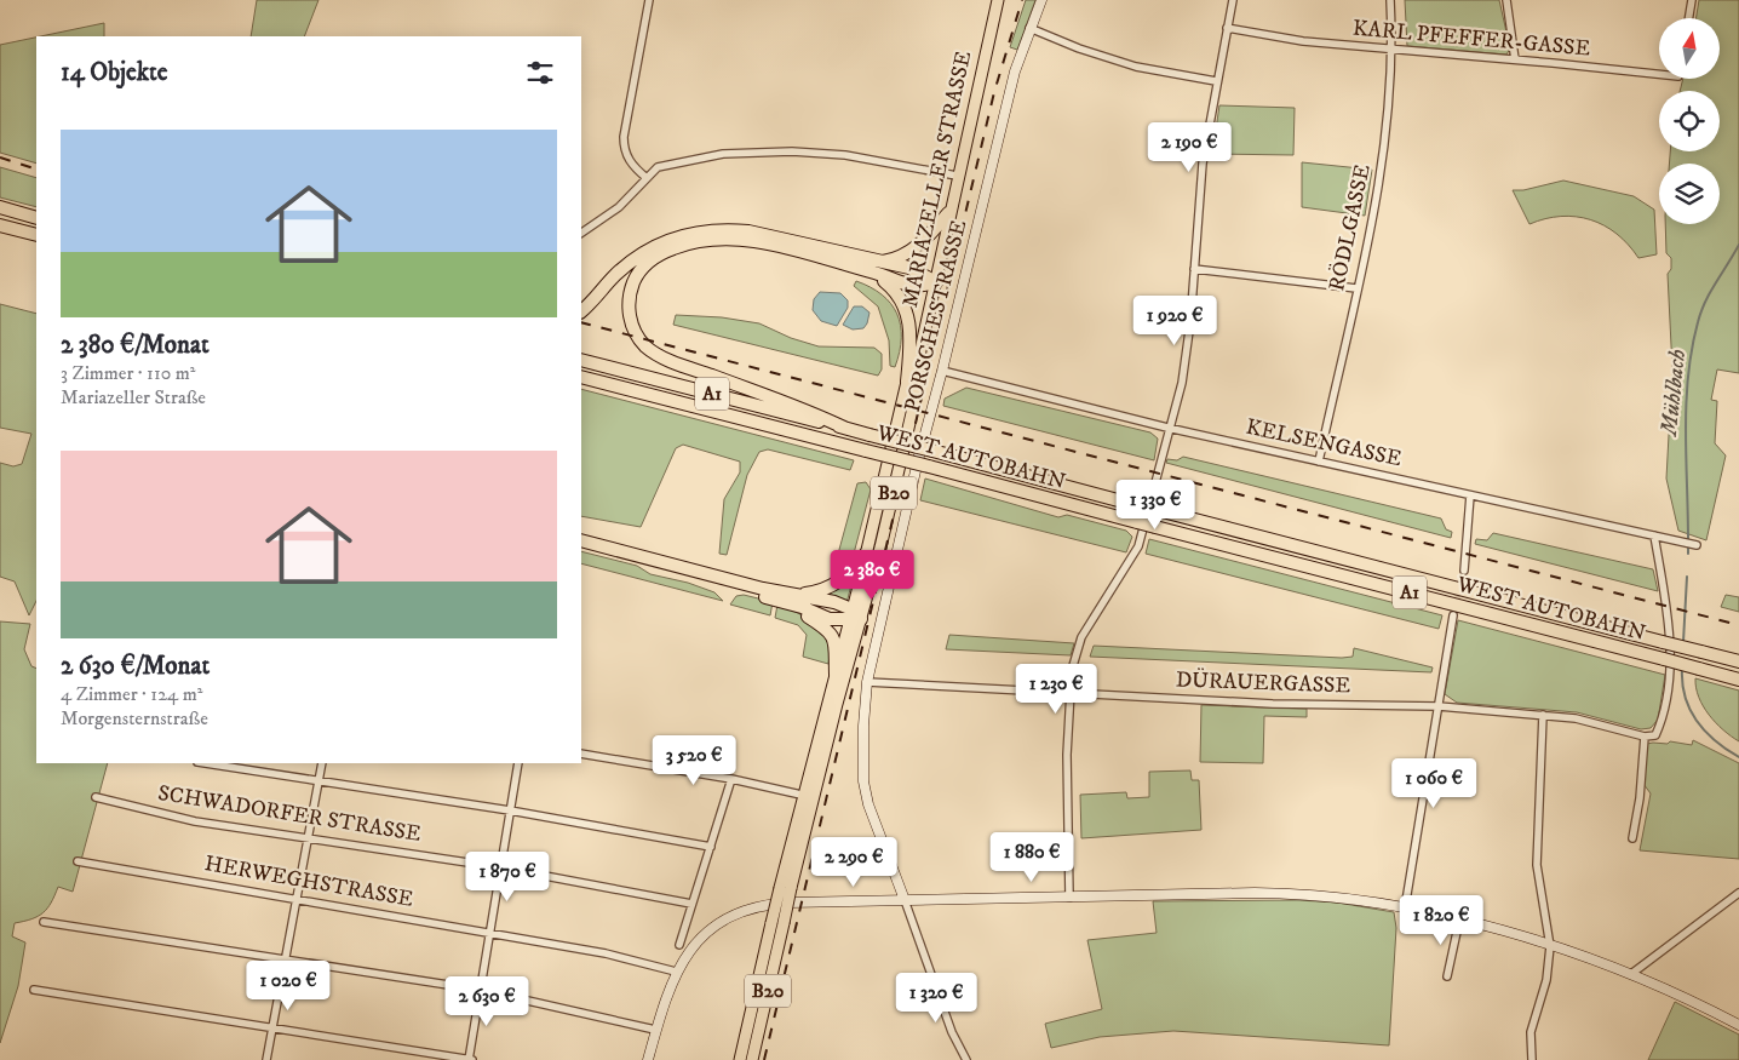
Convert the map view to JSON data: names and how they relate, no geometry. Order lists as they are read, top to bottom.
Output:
{
  "streets": {
    "highway": ["A1", "WEST AUTOBAHN"],
    "main road": ["MARIAZELLER STRASSE", "PORSCHESTRASSE", "B20"],
    "street": [
      "KARL PFEFFER-GASSE",
      "RÖDLGASSE",
      "KELSENGASSE",
      "DÜRAUERGASSE",
      "SCHWADORFER STRASSE",
      "HERWEGHSTRASSE"
    ]
  },
  "crossings": [
    ["KARL PFEFFER-GASSE", "RÖDLGASSE"],
    ["RÖDLGASSE", "KELSENGASSE"],
    ["PORSCHESTRASSE", "KELSENGASSE"],
    ["PORSCHESTRASSE", "DÜRAUERGASSE"],
    ["KELSENGASSE", "DÜRAUERGASSE"]
  ],
  "water": ["Mühlbach"],
  "north": "top",
  "page": {
    "heading": "14 Objekte",
    "list": [
      {
        "name": "2 380 €/Monat",
        "note": "3 Zimmer · 110 m² · Mariazeller Straße"
      },
      {
        "name": "2 630 €/Monat",
        "note": "4 Zimmer · 124 m² · Morgensternstraße"
      }
    ],
    "price": [
      "2 190 €",
      "1 920 €",
      "1 330 €",
      "2 380 €",
      "1 230 €",
      "3 520 €",
      "1 060 €",
      "1 880 €",
      "2 290 €",
      "1 870 €",
      "1 820 €",
      "1 020 €",
      "1 320 €",
      "2 630 €"
    ]
  }
}
